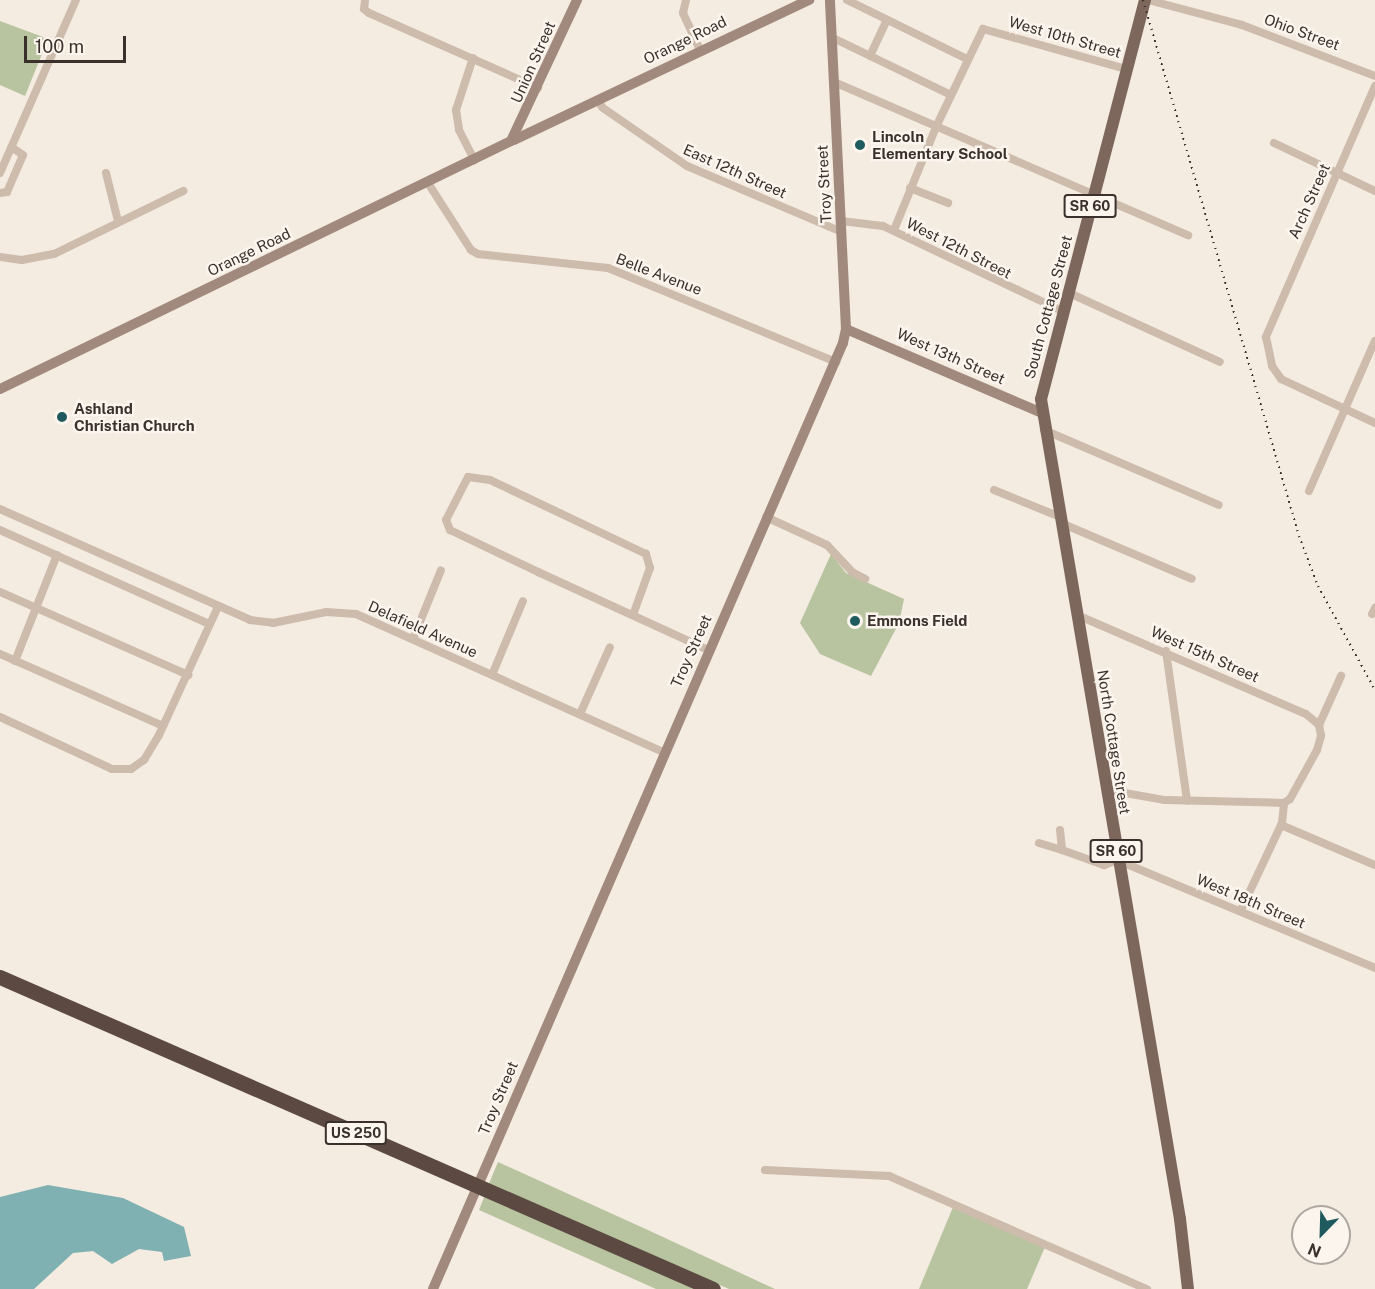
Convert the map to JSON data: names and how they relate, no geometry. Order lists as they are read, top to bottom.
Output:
{
  "streets": {
    "highway": ["US 250"],
    "main road": [
      "Orange Road",
      "Union Street",
      "Troy Street",
      "SR 60",
      "South Cottage Street",
      "West 13th Street",
      "North Cottage Street"
    ],
    "street": [
      "Ohio Street",
      "West 10th Street",
      "East 12th Street",
      "Arch Street",
      "West 12th Street",
      "Belle Avenue",
      "Delafield Avenue",
      "West 15th Street",
      "West 18th Street"
    ]
  },
  "crossings": [
    ["Ohio Street", "South Cottage Street"],
    ["West 10th Street", "South Cottage Street"],
    ["Orange Road", "Union Street"],
    ["Orange Road", "East 12th Street"],
    ["Orange Road", "Belle Avenue"],
    ["East 12th Street", "Troy Street"],
    ["East 12th Street", "West 12th Street"],
    ["Troy Street", "West 12th Street"],
    ["Troy Street", "Belle Avenue"],
    ["Troy Street", "West 13th Street"],
    ["Troy Street", "Delafield Avenue"],
    ["Troy Street", "US 250"],
    ["West 12th Street", "South Cottage Street"],
    ["South Cottage Street", "West 13th Street"],
    ["South Cottage Street", "North Cottage Street"],
    ["West 13th Street", "North Cottage Street"],
    ["West 15th Street", "North Cottage Street"],
    ["North Cottage Street", "West 18th Street"]
  ],
  "places": ["Lincoln Elementary School", "Ashland Christian Church", "Emmons Field"],
  "scale_bar": "100 m",
  "north": "bottom left"
}
